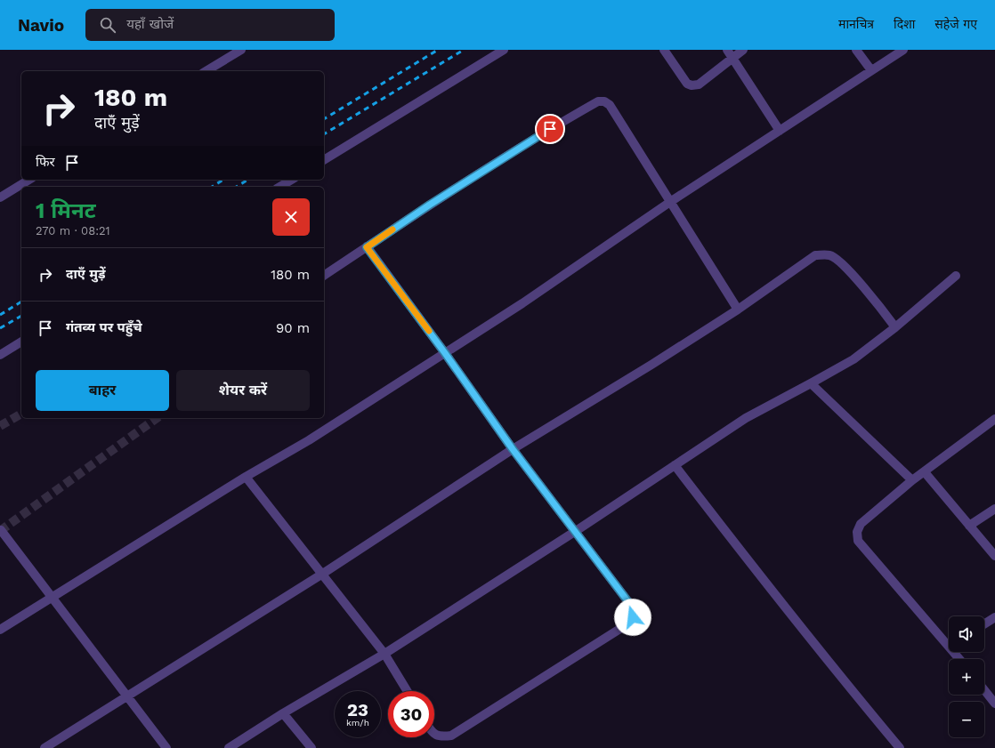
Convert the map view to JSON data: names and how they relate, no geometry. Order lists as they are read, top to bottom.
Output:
{
  "page": {
    "header": "Navio",
    "search": "यहाँ खोजें",
    "nav": ["मानचित्र", "दिशा", "सहेजे गए"],
    "turn": ["180 m", "दाएँ मुड़ें"],
    "then": "फिर",
    "heading": ["1 मिनट", "270 m · 08:21"],
    "list": [
      {
        "name": "दाएँ मुड़ें",
        "value": "180 m"
      },
      {
        "name": "गंतव्य पर पहुँचे",
        "value": "90 m"
      }
    ],
    "buttons": ["बाहर", "शेयर करें"],
    "map_buttons": ["+", "−"],
    "speed": "23 km/h",
    "limit": "30"
  }
}
